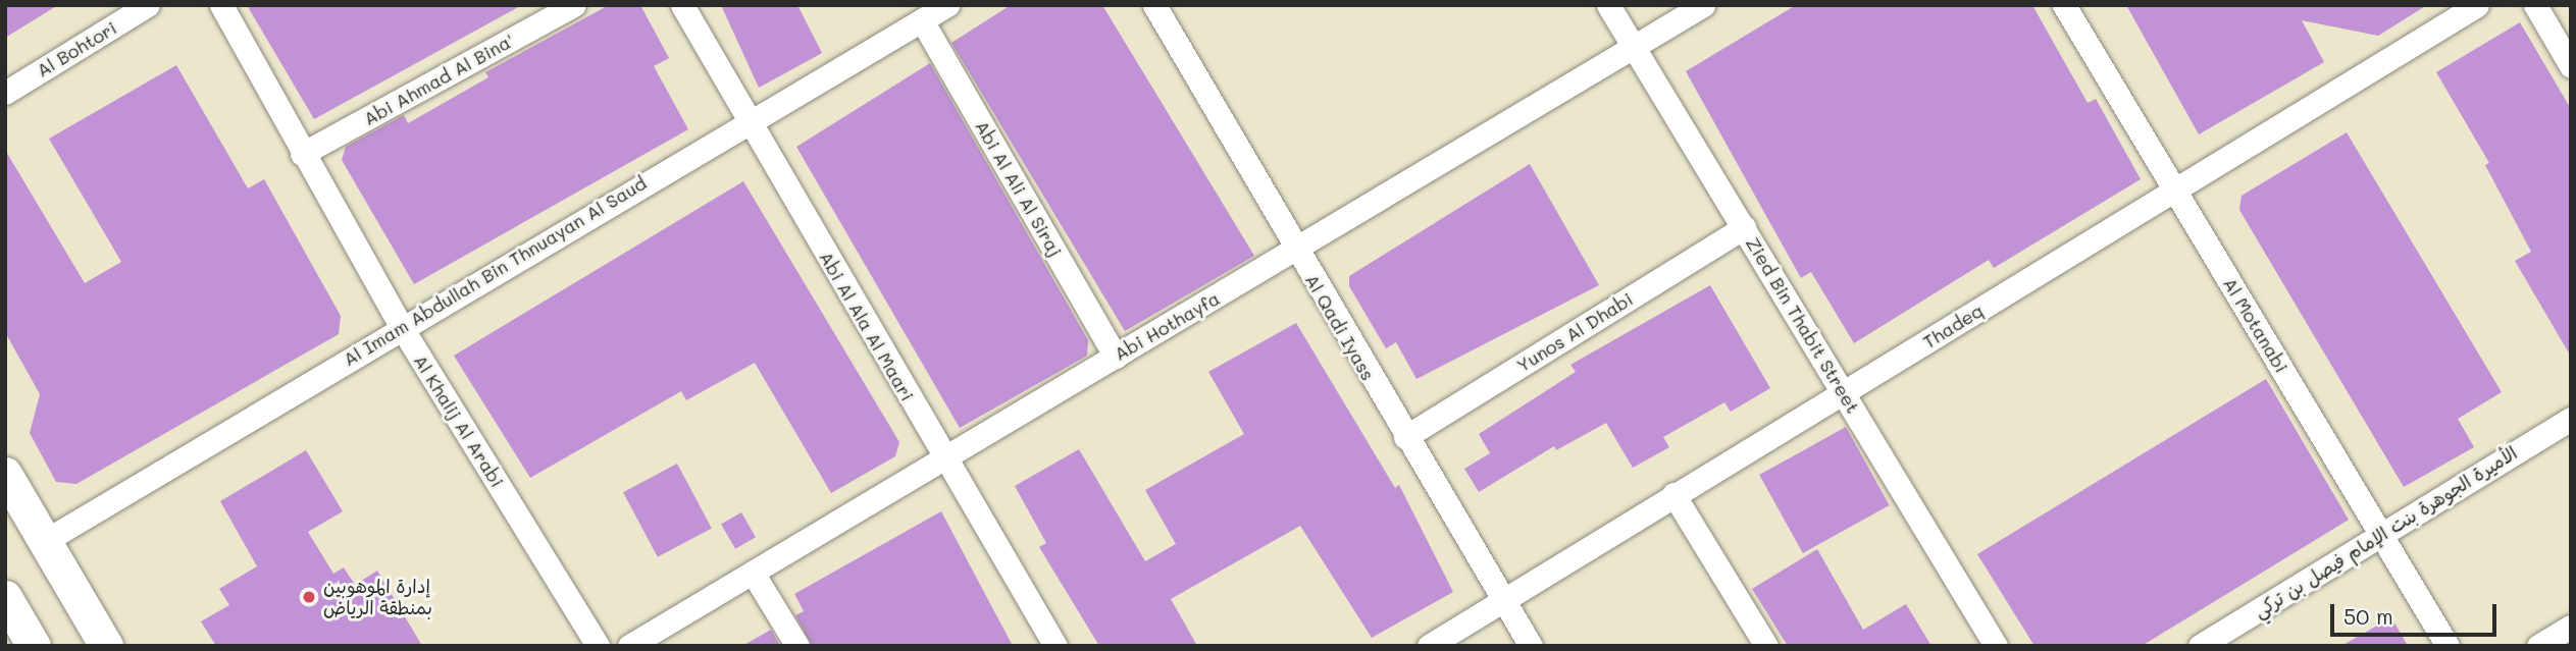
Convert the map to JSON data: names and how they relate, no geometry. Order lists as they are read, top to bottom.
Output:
{
  "streets": {
    "street": [
      "Al Bohtori",
      "Abi Ahmad Al Bina'",
      "Abi Al Ali Al Siraj",
      "Al Imam Abdullah Bin Thnuayan Al Saud",
      "Zied Bin Thabit Street",
      "Al Motanabi",
      "Abi Al Ala Al Maari",
      "Abi Hothayfa",
      "Thadeq",
      "Al Qadi Iyass",
      "Yunos Al Dhabi",
      "Al Khalij Al Arabi",
      "الأميرة الجوهرة بنت الإمام فيصل بن تركي"
    ]
  },
  "crossings": [
    ["Abi Ahmad Al Bina'", "Al Khalij Al Arabi"],
    ["Abi Al Ali Al Siraj", "Al Imam Abdullah Bin Thnuayan Al Saud"],
    ["Abi Al Ali Al Siraj", "Abi Hothayfa"],
    ["Al Imam Abdullah Bin Thnuayan Al Saud", "Abi Al Ala Al Maari"],
    ["Al Imam Abdullah Bin Thnuayan Al Saud", "Al Khalij Al Arabi"],
    ["Zied Bin Thabit Street", "Abi Hothayfa"],
    ["Zied Bin Thabit Street", "Thadeq"],
    ["Zied Bin Thabit Street", "Yunos Al Dhabi"],
    ["Al Motanabi", "Thadeq"],
    ["Al Motanabi", "الأميرة الجوهرة بنت الإمام فيصل بن تركي"],
    ["Abi Al Ala Al Maari", "Abi Hothayfa"],
    ["Abi Hothayfa", "Al Qadi Iyass"],
    ["Thadeq", "Al Qadi Iyass"],
    ["Al Qadi Iyass", "Yunos Al Dhabi"]
  ],
  "places": ["إدارة الموهوبين بمنطقة الرياض"],
  "scale_bar": "50 m"
}
